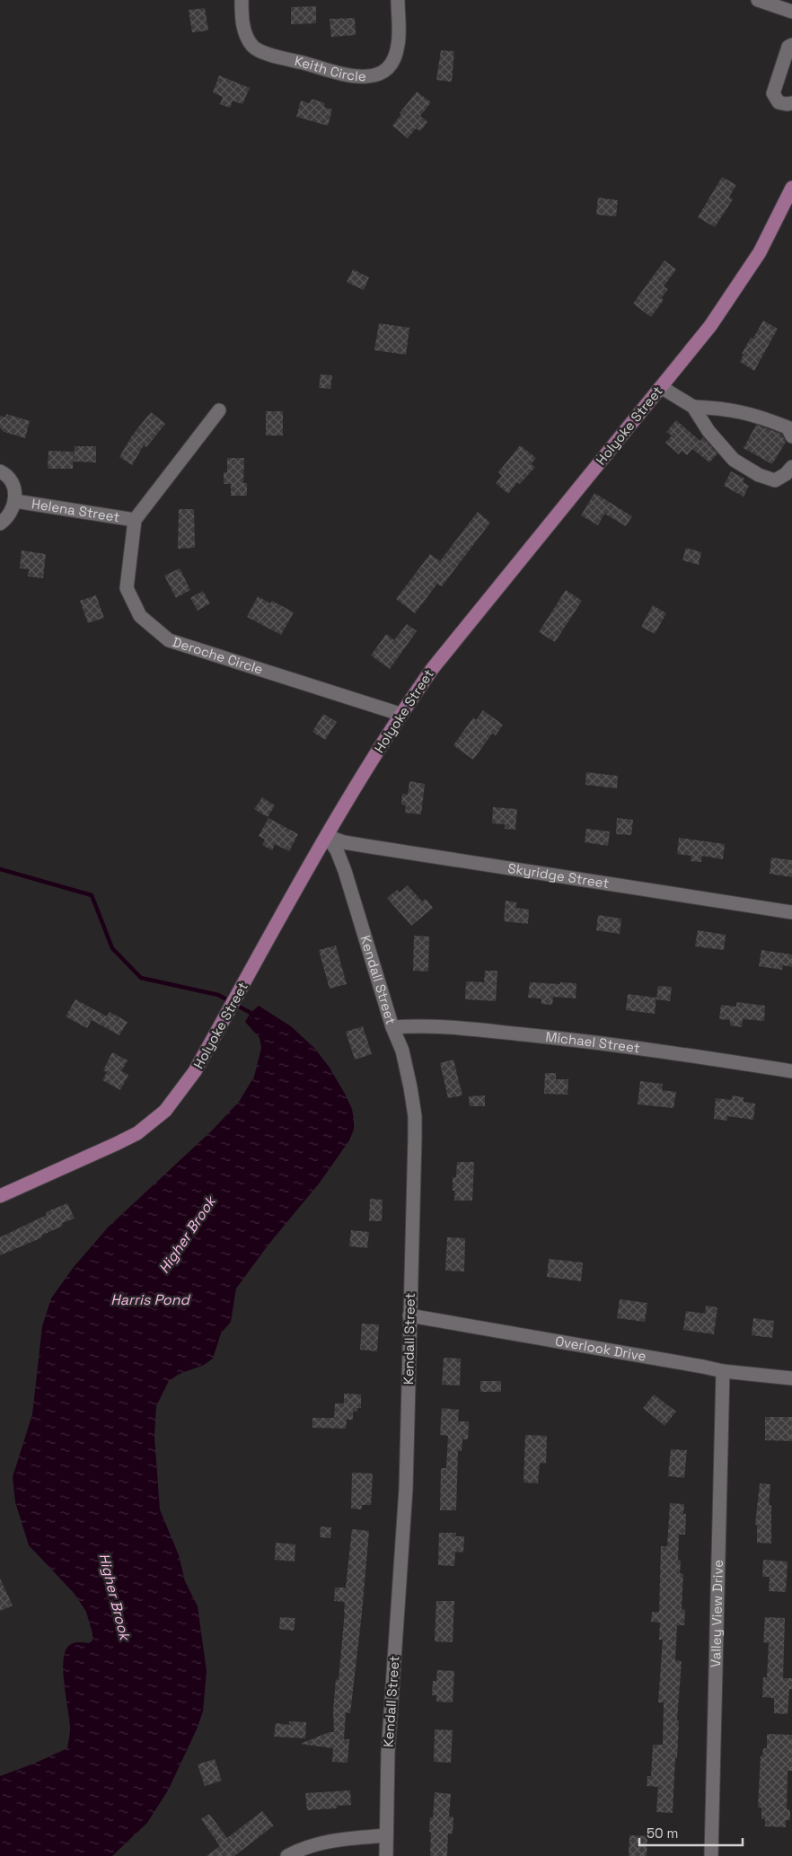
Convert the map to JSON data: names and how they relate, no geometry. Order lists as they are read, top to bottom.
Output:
{
  "streets": {
    "main road": ["Holyoke Street"],
    "street": [
      "Keith Circle",
      "Helena Street",
      "Deroche Circle",
      "Skyridge Street",
      "Kendall Street",
      "Michael Street",
      "Overlook Drive",
      "Valley View Drive"
    ]
  },
  "crossings": [
    ["Holyoke Street", "Deroche Circle"],
    ["Holyoke Street", "Skyridge Street"],
    ["Holyoke Street", "Kendall Street"],
    ["Helena Street", "Deroche Circle"],
    ["Skyridge Street", "Kendall Street"],
    ["Kendall Street", "Michael Street"],
    ["Kendall Street", "Overlook Drive"],
    ["Overlook Drive", "Valley View Drive"]
  ],
  "water": ["Higher Brook", "Harris Pond"],
  "scale_bar": "50 m"
}
